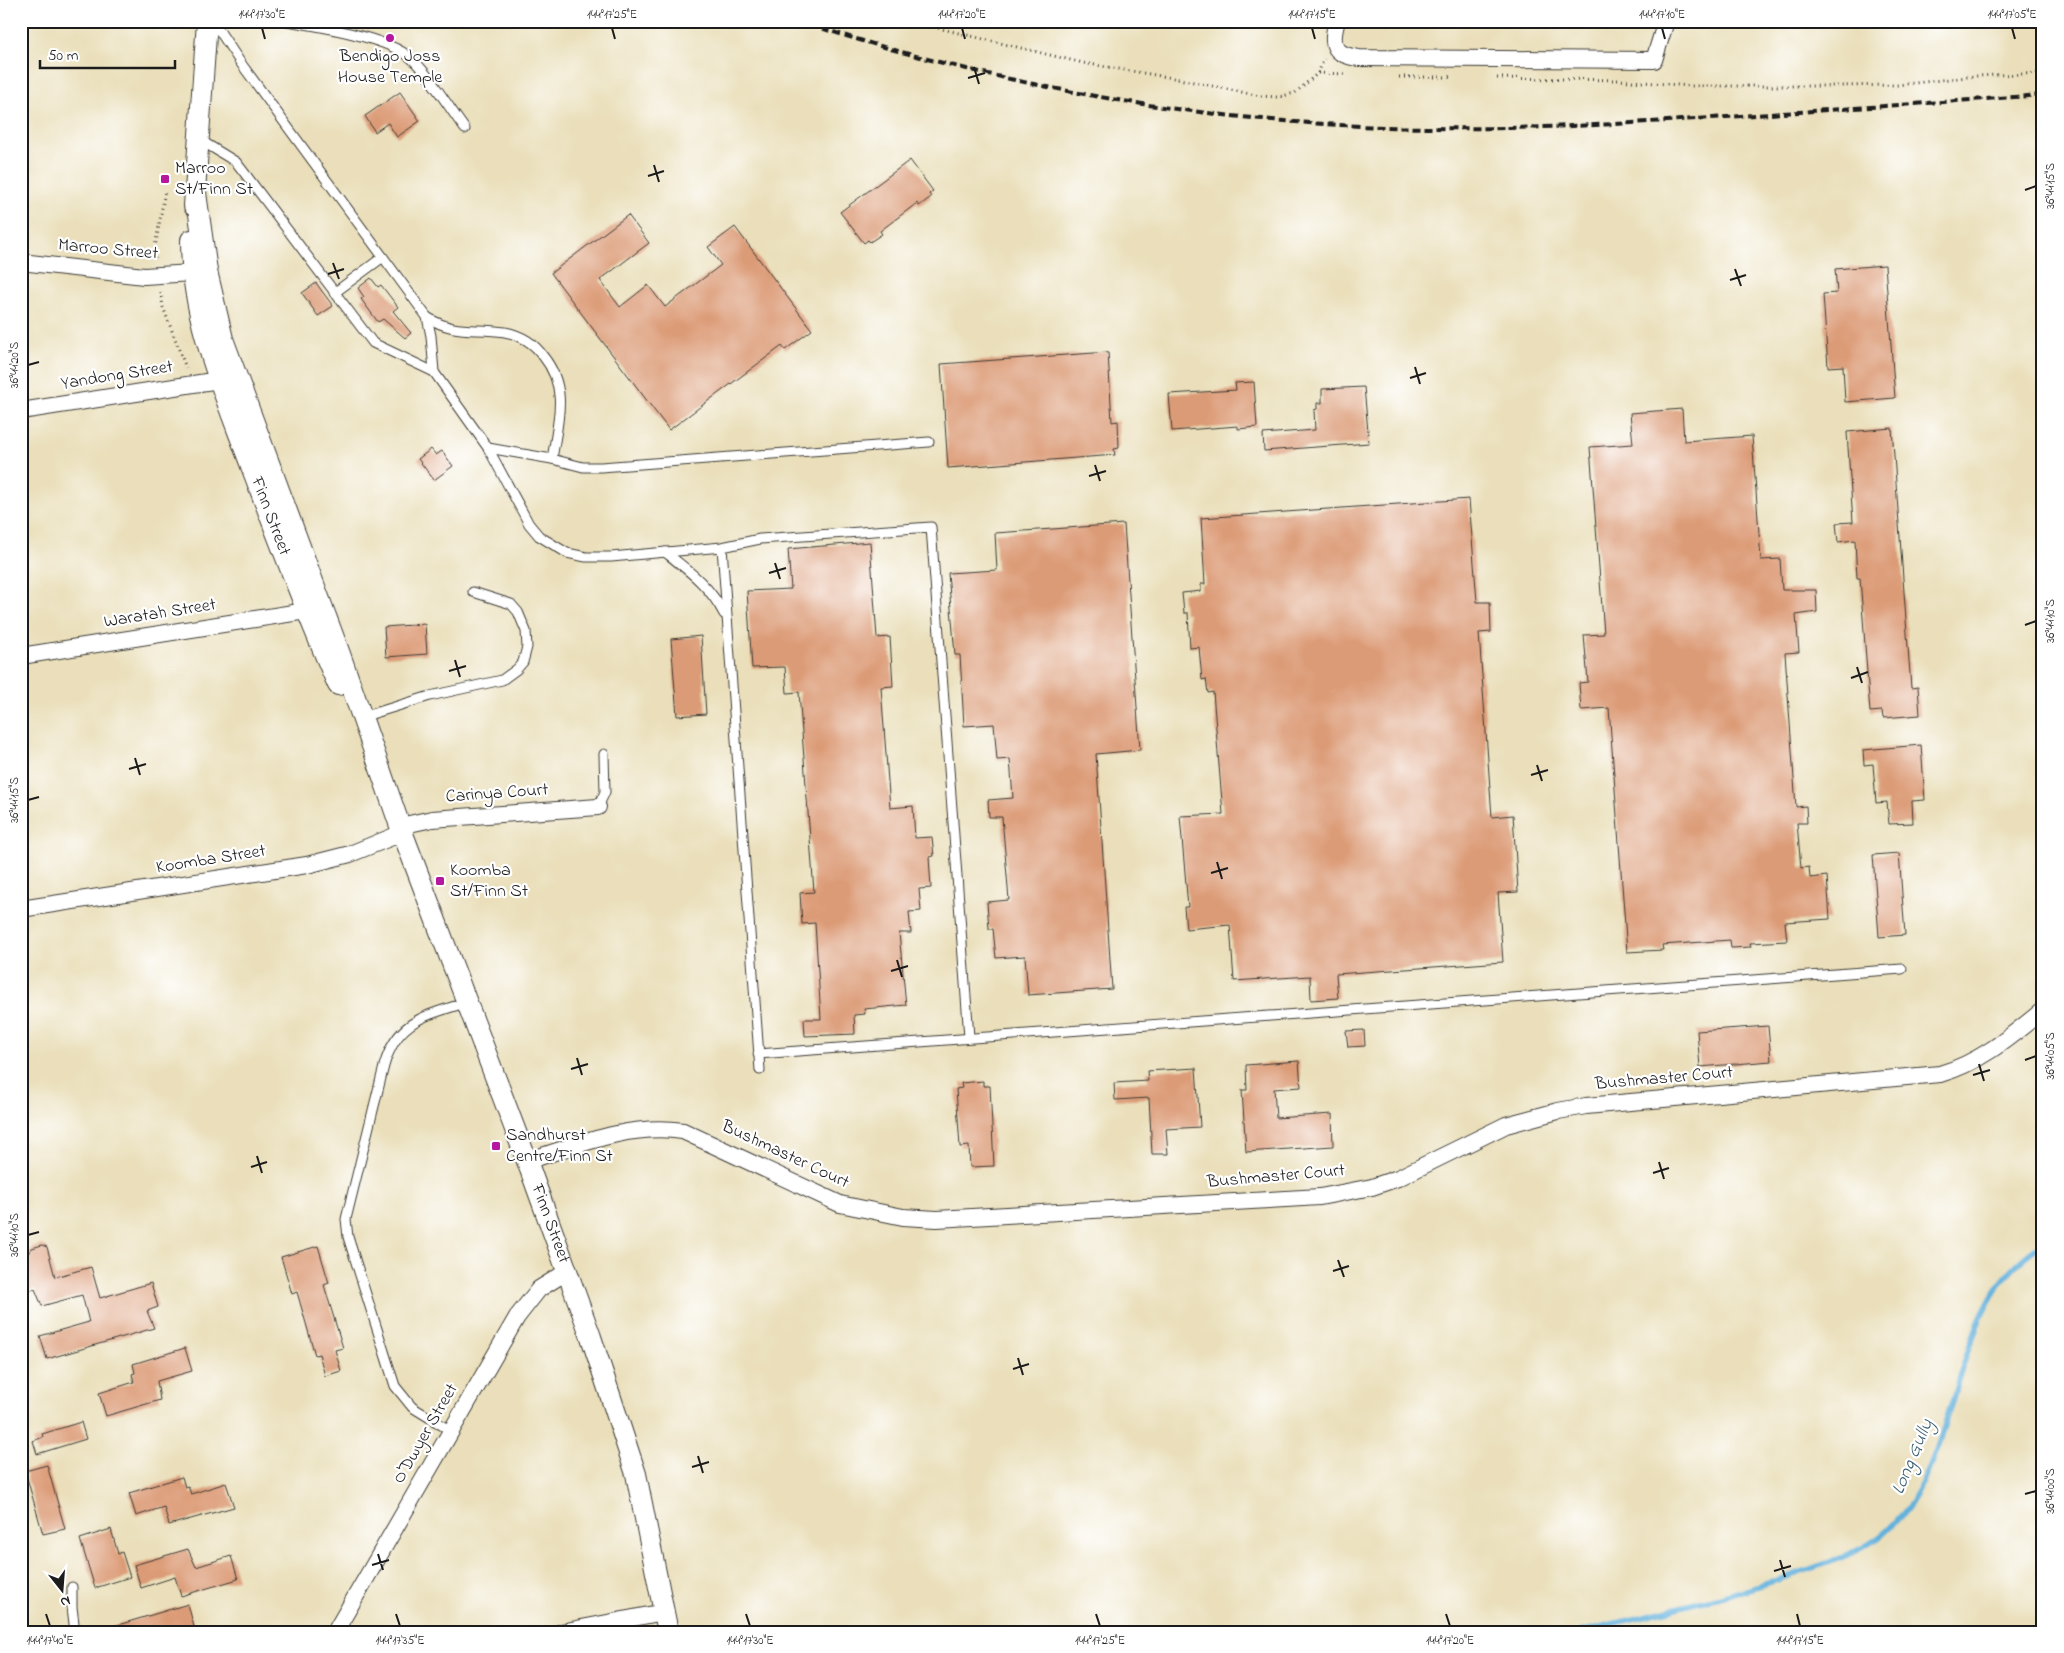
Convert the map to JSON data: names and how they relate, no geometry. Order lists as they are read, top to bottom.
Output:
{
  "streets": {
    "street": [
      "Marroo Street",
      "Yandong Street",
      "Finn Street",
      "Waratah Street",
      "Carinya Court",
      "Koomba Street",
      "Bushmaster Court",
      "O'Dwyer Street"
    ]
  },
  "crossings": [
    ["Marroo Street", "Finn Street"],
    ["Yandong Street", "Finn Street"],
    ["Finn Street", "Waratah Street"],
    ["Finn Street", "Carinya Court"],
    ["Finn Street", "Koomba Street"],
    ["Finn Street", "Bushmaster Court"],
    ["Finn Street", "O'Dwyer Street"],
    ["Carinya Court", "Koomba Street"]
  ],
  "water": ["Long Gully"],
  "places": {
    "other": ["Bendigo Joss House Temple"],
    "transit": ["Marroo St/Finn St", "Koomba St/Finn St", "Sandhurst Centre/Finn St"]
  },
  "scale_bar": "50 m",
  "north": "bottom",
  "coordinates": [
    "144°17'30\"E",
    "144°17'25\"E",
    "144°17'20\"E",
    "144°17'15\"E",
    "144°17'10\"E",
    "144°17'05\"E",
    "36°44'15\"S",
    "36°44'20\"S",
    "36°44'10\"S",
    "36°44'05\"S",
    "36°44'00\"S",
    "144°17'40\"E",
    "144°17'35\"E"
  ]
}
